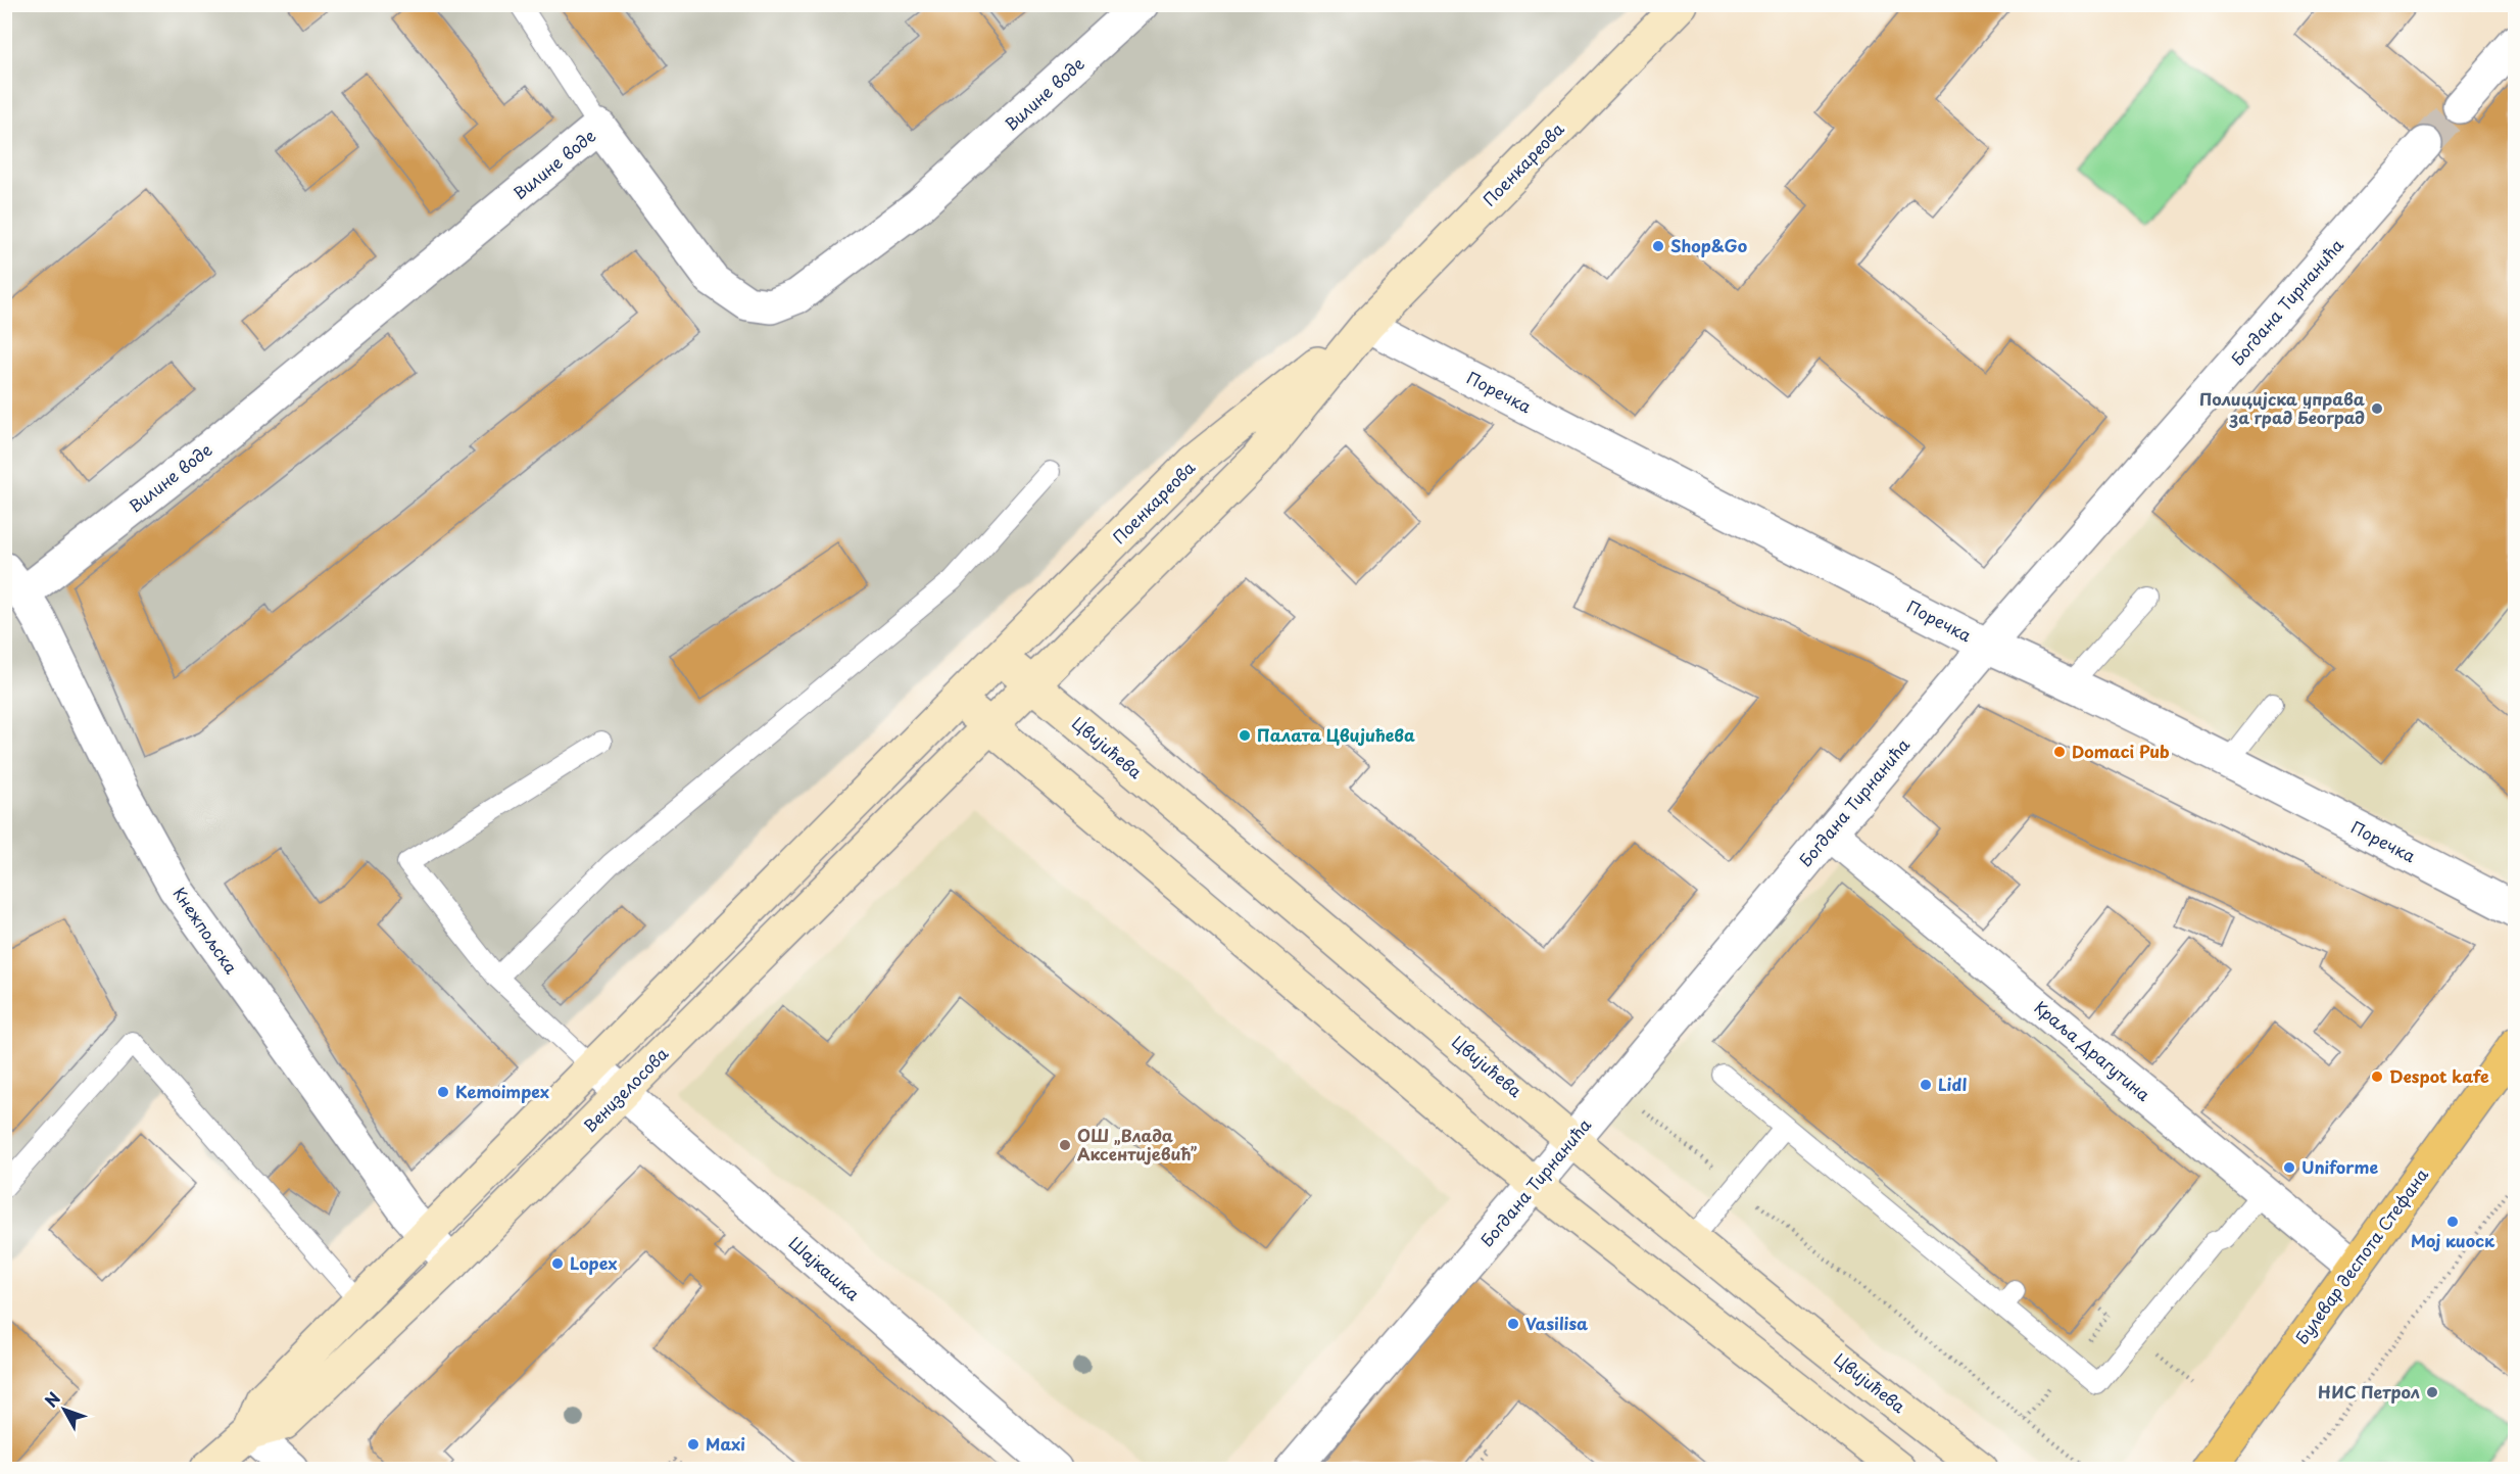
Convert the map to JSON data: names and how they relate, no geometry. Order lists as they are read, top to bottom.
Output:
{
  "streets": {
    "main road": ["Булевар деспота Стефана"],
    "street": [
      "Вилине воде",
      "Поенкареова",
      "Богдана Тирнанића",
      "Поречка",
      "Цвијићева",
      "Кнежпољска",
      "Краља Драгутина",
      "Венизелосова",
      "Шајкашка"
    ]
  },
  "crossings": [
    ["Вилине воде", "Кнежпољска"],
    ["Поенкареова", "Поречка"],
    ["Поенкареова", "Цвијићева"],
    ["Поенкареова", "Венизелосова"],
    ["Богдана Тирнанића", "Поречка"],
    ["Богдана Тирнанића", "Цвијићева"],
    ["Богдана Тирнанића", "Краља Драгутина"],
    ["Кнежпољска", "Венизелосова"],
    ["Краља Драгутина", "Булевар деспота Стефана"],
    ["Венизелосова", "Шајкашка"]
  ],
  "places": [
    "Shop&Go",
    "Полицијска управа за град Београд",
    "Палата Цвијићева",
    "Domaci Pub",
    "Despot kafe",
    "Lidl",
    "Kemoimpex",
    "ОШ „Влада Аксентијевић”",
    "Uniforme",
    "Мој киоск",
    "Lopex",
    "Vasilisa",
    "НИС Петрол",
    "Maxi"
  ],
  "north": "top left"
}
